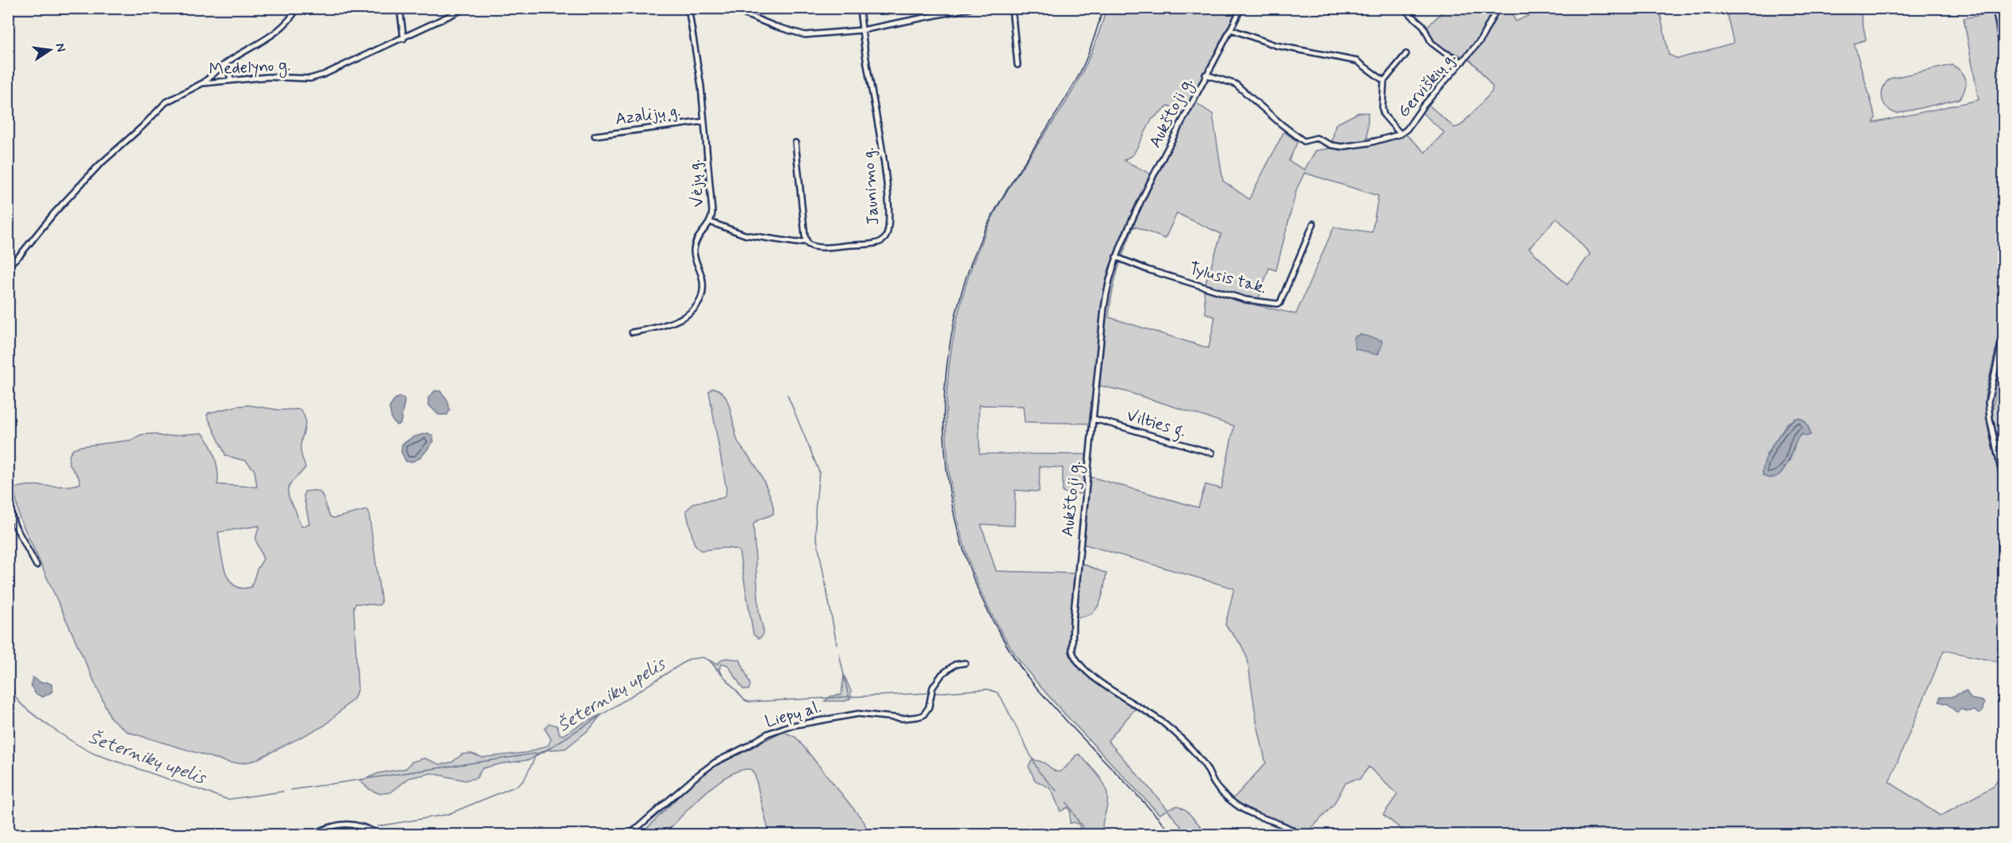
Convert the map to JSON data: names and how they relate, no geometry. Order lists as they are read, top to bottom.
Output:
{
  "streets": {
    "street": [
      "Medelyno g.",
      "Gerviškių g.",
      "Aukštoji g.",
      "Azalijų g.",
      "Vėjų g.",
      "Jaunimo g.",
      "Tylusis tak.",
      "Vilties g.",
      "Liepų al."
    ]
  },
  "crossings": [
    ["Gerviškių g.", "Aukštoji g."],
    ["Aukštoji g.", "Tylusis tak."],
    ["Aukštoji g.", "Vilties g."],
    ["Azalijų g.", "Vėjų g."]
  ],
  "water": ["Šeternikų upelis"],
  "north": "right"
}
